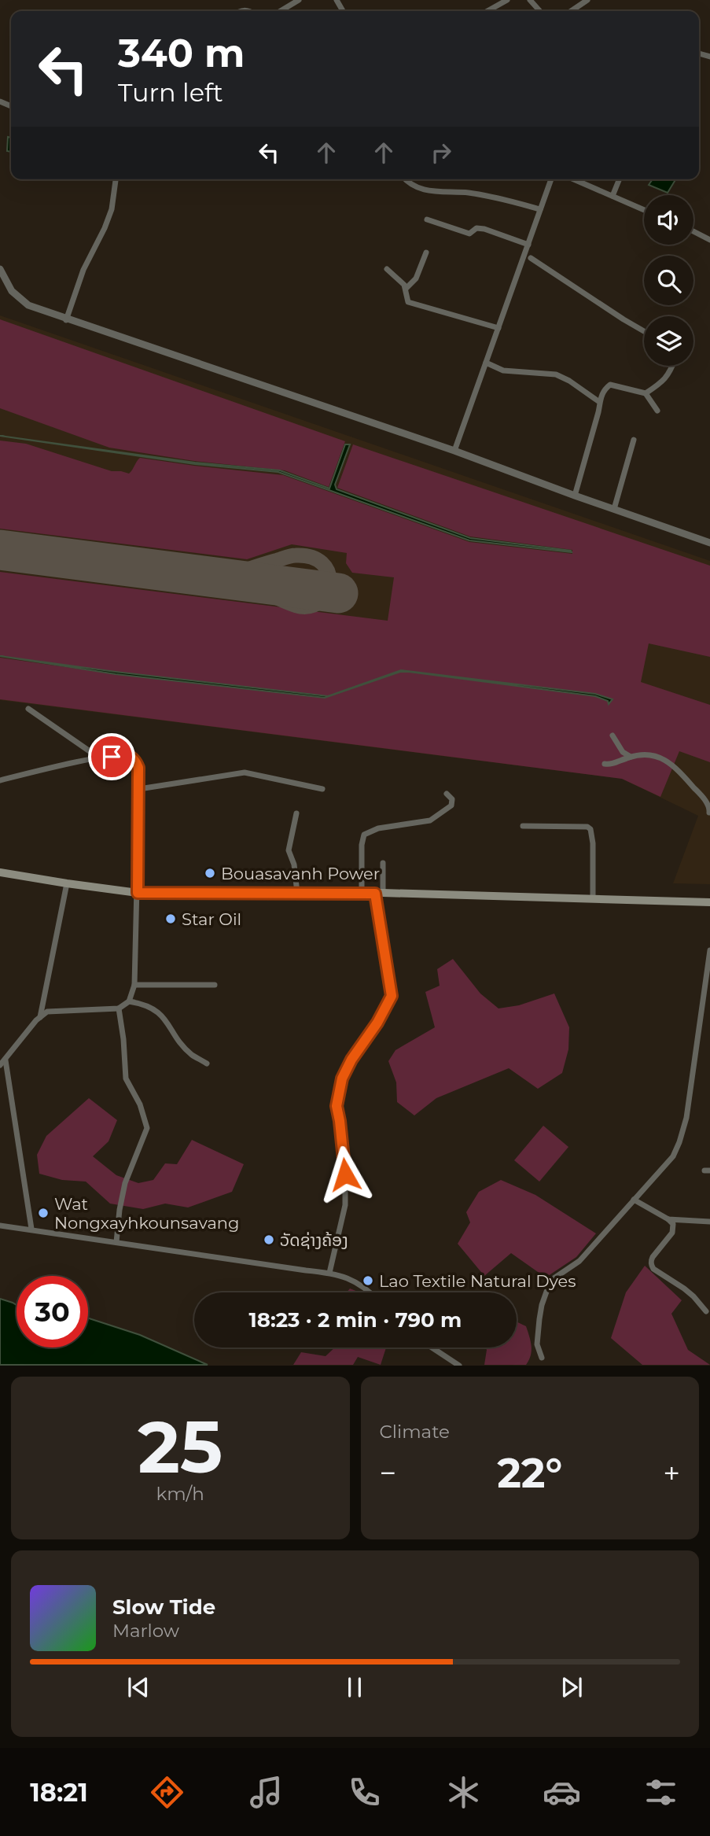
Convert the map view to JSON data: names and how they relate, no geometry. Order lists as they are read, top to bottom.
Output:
{
  "places": [
    "Bouasavanh Power",
    "Star Oil",
    "Wat Nongxayhkounsavang",
    "ວັດຊ່າງຄ້ອງ",
    "Lao Textile Natural Dyes"
  ],
  "page": {
    "turn": ["340 m", "Turn left"],
    "limit": "30",
    "trip": "18:23 · 2 min · 790 m",
    "tile": [
      ["25", "km/h"],
      "Climate"
    ],
    "heat": ["−", "22°", "+"],
    "song": ["Slow Tide", "Marlow"],
    "tabs": "18:21"
  }
}
